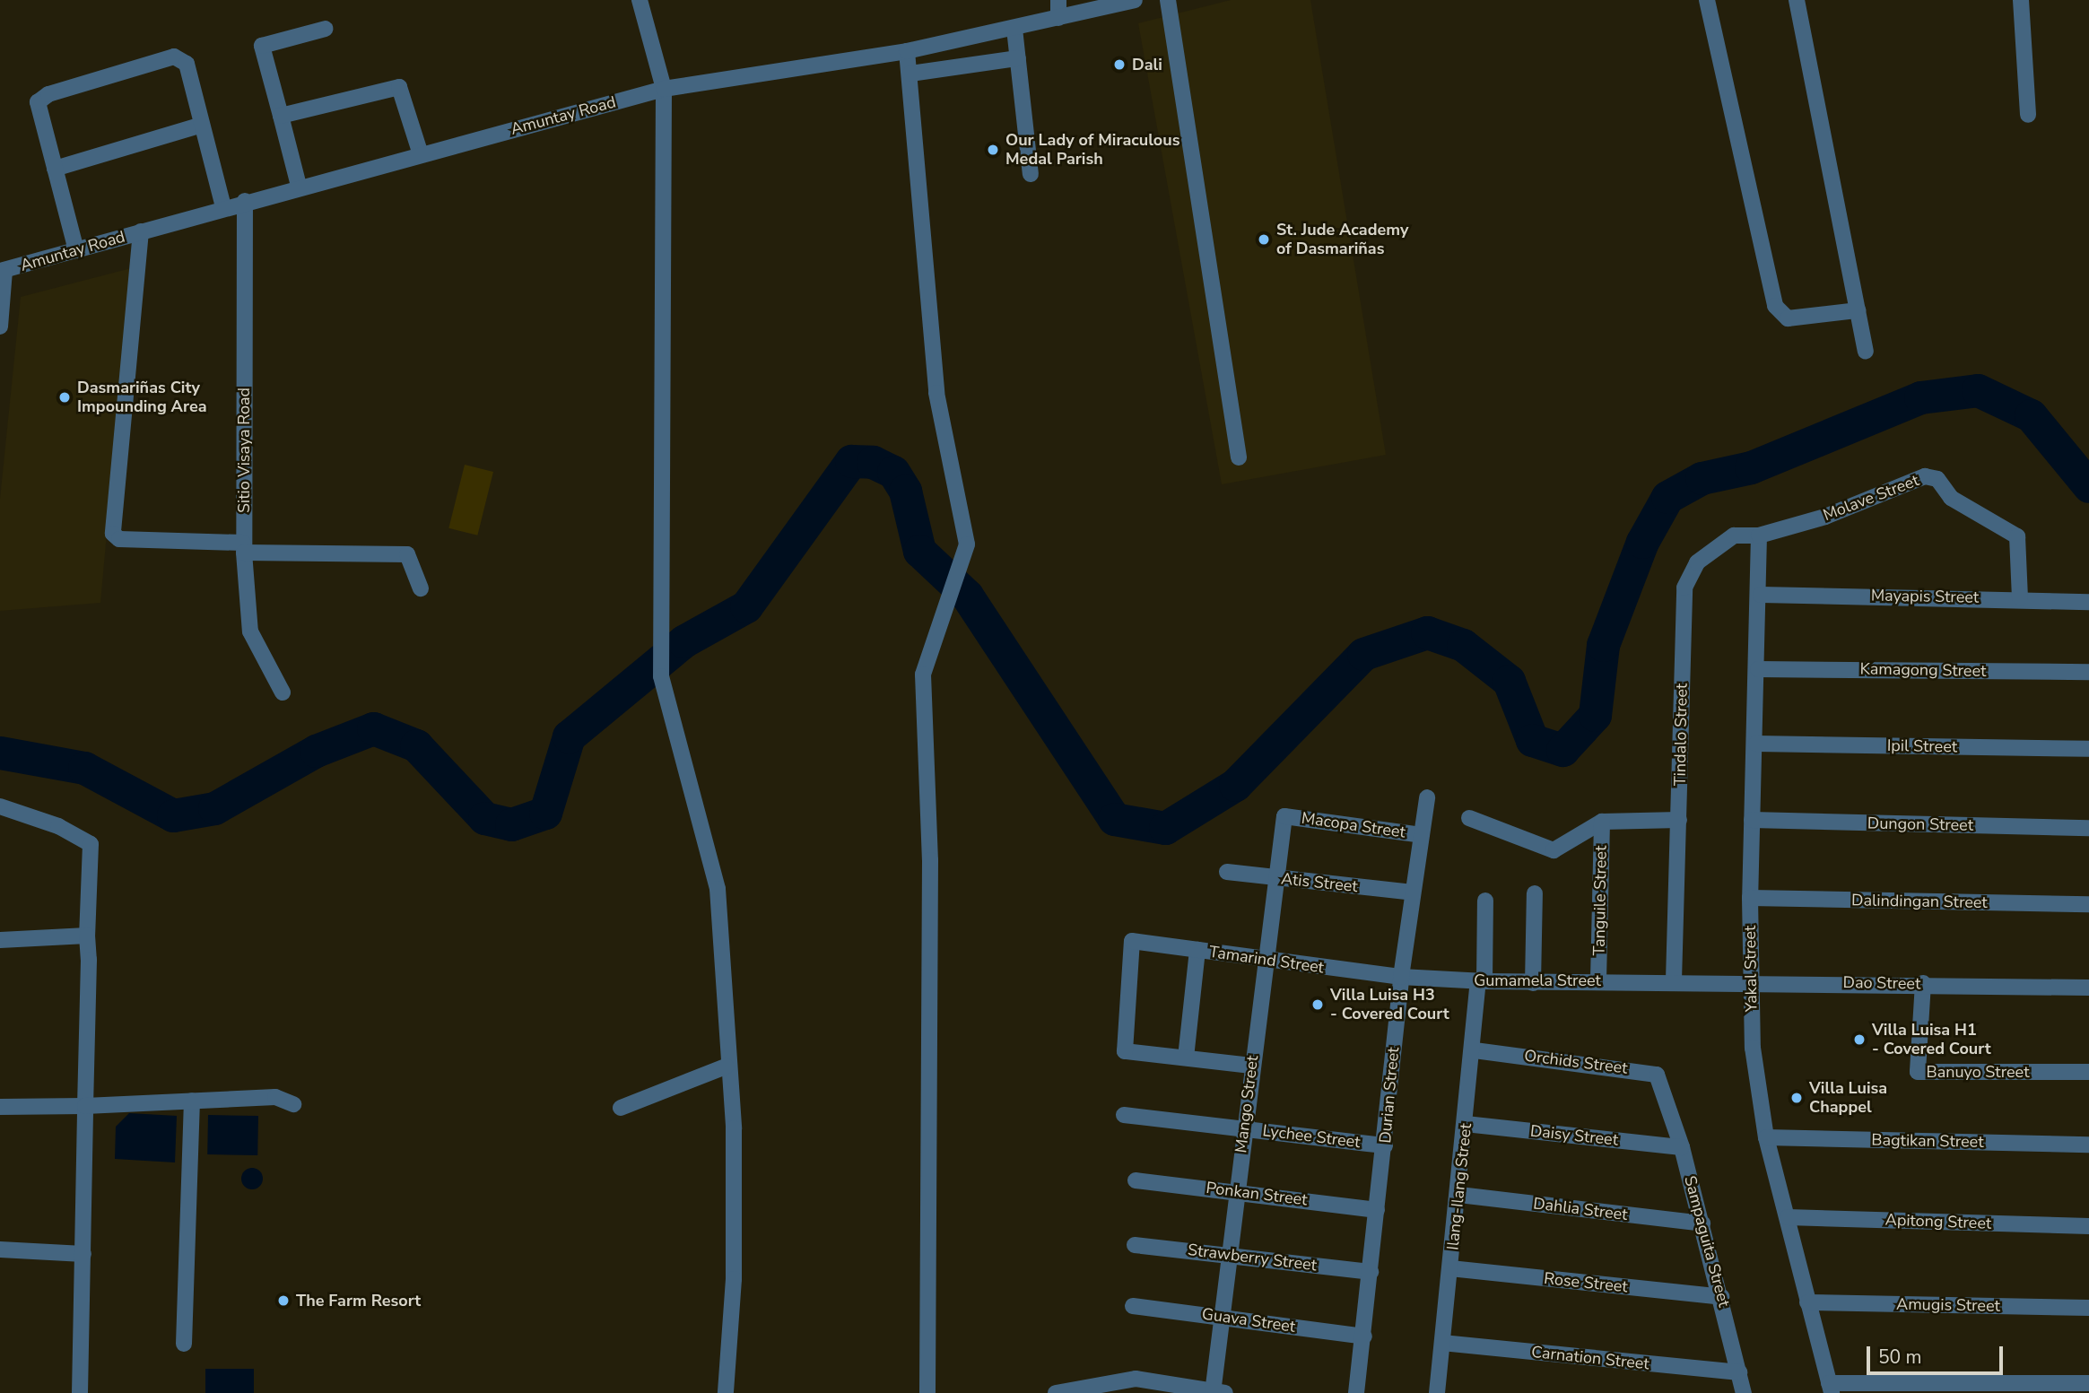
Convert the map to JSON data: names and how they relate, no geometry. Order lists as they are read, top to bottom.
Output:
{
  "streets": {
    "street": [
      "Amuntay Road",
      "Sitio Visaya Road",
      "Molave Street",
      "Mayapis Street",
      "Kamagong Street",
      "Tindalo Street",
      "Ipil Street",
      "Dungon Street",
      "Macopa Street",
      "Atis Street",
      "Tanguile Street",
      "Dalindingan Street",
      "Tamarind Street",
      "Yakal Street",
      "Gumamela Street",
      "Dao Street",
      "Orchids Street",
      "Banuyo Street",
      "Durian Street",
      "Mango Street",
      "Daisy Street",
      "Lychee Street",
      "Bagtikan Street",
      "Ilang-Ilang Street",
      "Ponkan Street",
      "Dahlia Street",
      "Apitong Street",
      "Sampaguita Street",
      "Strawberry Street",
      "Rose Street",
      "Amugis Street",
      "Guava Street",
      "Carnation Street"
    ]
  },
  "crossings": [
    ["Amuntay Road", "Sitio Visaya Road"],
    ["Molave Street", "Mayapis Street"],
    ["Molave Street", "Tindalo Street"],
    ["Molave Street", "Yakal Street"],
    ["Mayapis Street", "Yakal Street"],
    ["Kamagong Street", "Yakal Street"],
    ["Tindalo Street", "Yakal Street"],
    ["Tindalo Street", "Gumamela Street"],
    ["Tindalo Street", "Dao Street"],
    ["Ipil Street", "Yakal Street"],
    ["Dungon Street", "Yakal Street"],
    ["Macopa Street", "Durian Street"],
    ["Macopa Street", "Mango Street"],
    ["Atis Street", "Durian Street"],
    ["Atis Street", "Mango Street"],
    ["Tanguile Street", "Gumamela Street"],
    ["Dalindingan Street", "Yakal Street"],
    ["Tamarind Street", "Gumamela Street"],
    ["Tamarind Street", "Durian Street"],
    ["Tamarind Street", "Mango Street"],
    ["Yakal Street", "Dao Street"],
    ["Yakal Street", "Bagtikan Street"],
    ["Yakal Street", "Apitong Street"],
    ["Yakal Street", "Amugis Street"],
    ["Gumamela Street", "Dao Street"],
    ["Gumamela Street", "Durian Street"],
    ["Gumamela Street", "Ilang-Ilang Street"],
    ["Dao Street", "Banuyo Street"],
    ["Orchids Street", "Ilang-Ilang Street"],
    ["Orchids Street", "Sampaguita Street"],
    ["Durian Street", "Lychee Street"],
    ["Durian Street", "Ponkan Street"],
    ["Durian Street", "Strawberry Street"],
    ["Durian Street", "Guava Street"],
    ["Mango Street", "Lychee Street"],
    ["Mango Street", "Ponkan Street"],
    ["Mango Street", "Strawberry Street"],
    ["Mango Street", "Guava Street"],
    ["Daisy Street", "Ilang-Ilang Street"],
    ["Daisy Street", "Sampaguita Street"],
    ["Ilang-Ilang Street", "Dahlia Street"],
    ["Ilang-Ilang Street", "Rose Street"],
    ["Ilang-Ilang Street", "Carnation Street"],
    ["Dahlia Street", "Sampaguita Street"],
    ["Sampaguita Street", "Rose Street"],
    ["Sampaguita Street", "Carnation Street"]
  ],
  "places": [
    "Dali",
    "Our Lady of Miraculous Medal Parish",
    "St. Jude Academy of Dasmariñas",
    "Dasmariñas City Impounding Area",
    "Villa Luisa H3 - Covered Court",
    "Villa Luisa H1 - Covered Court",
    "Villa Luisa Chappel",
    "The Farm Resort"
  ],
  "scale_bar": "50 m"
}
